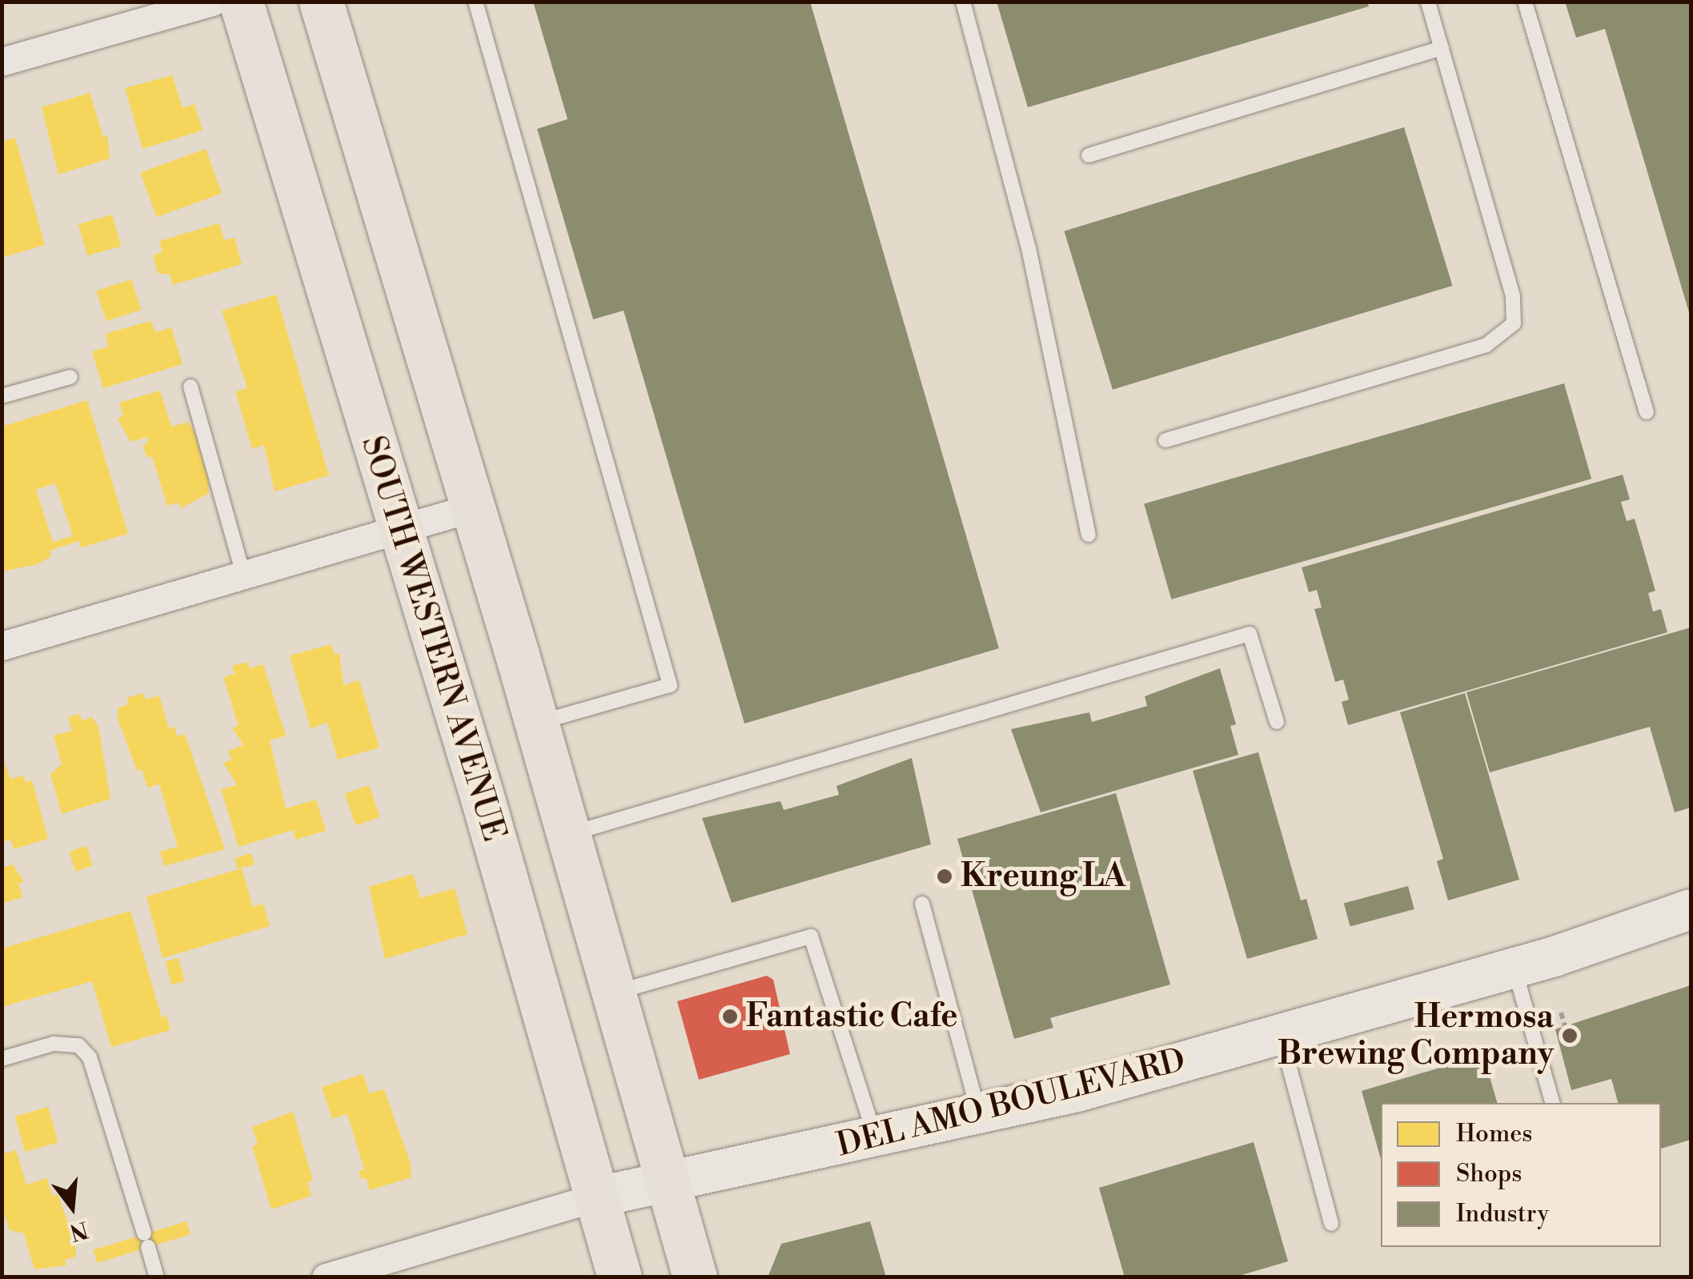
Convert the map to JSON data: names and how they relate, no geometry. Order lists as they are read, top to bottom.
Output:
{
  "streets": {
    "main road": ["SOUTH WESTERN AVENUE", "DEL AMO BOULEVARD"]
  },
  "crossings": [
    ["SOUTH WESTERN AVENUE", "DEL AMO BOULEVARD"]
  ],
  "places": ["Kreung LA", "Fantastic Cafe", "Hermosa Brewing Company"],
  "legend": ["Homes", "Shops", "Industry"],
  "north": "bottom"
}
